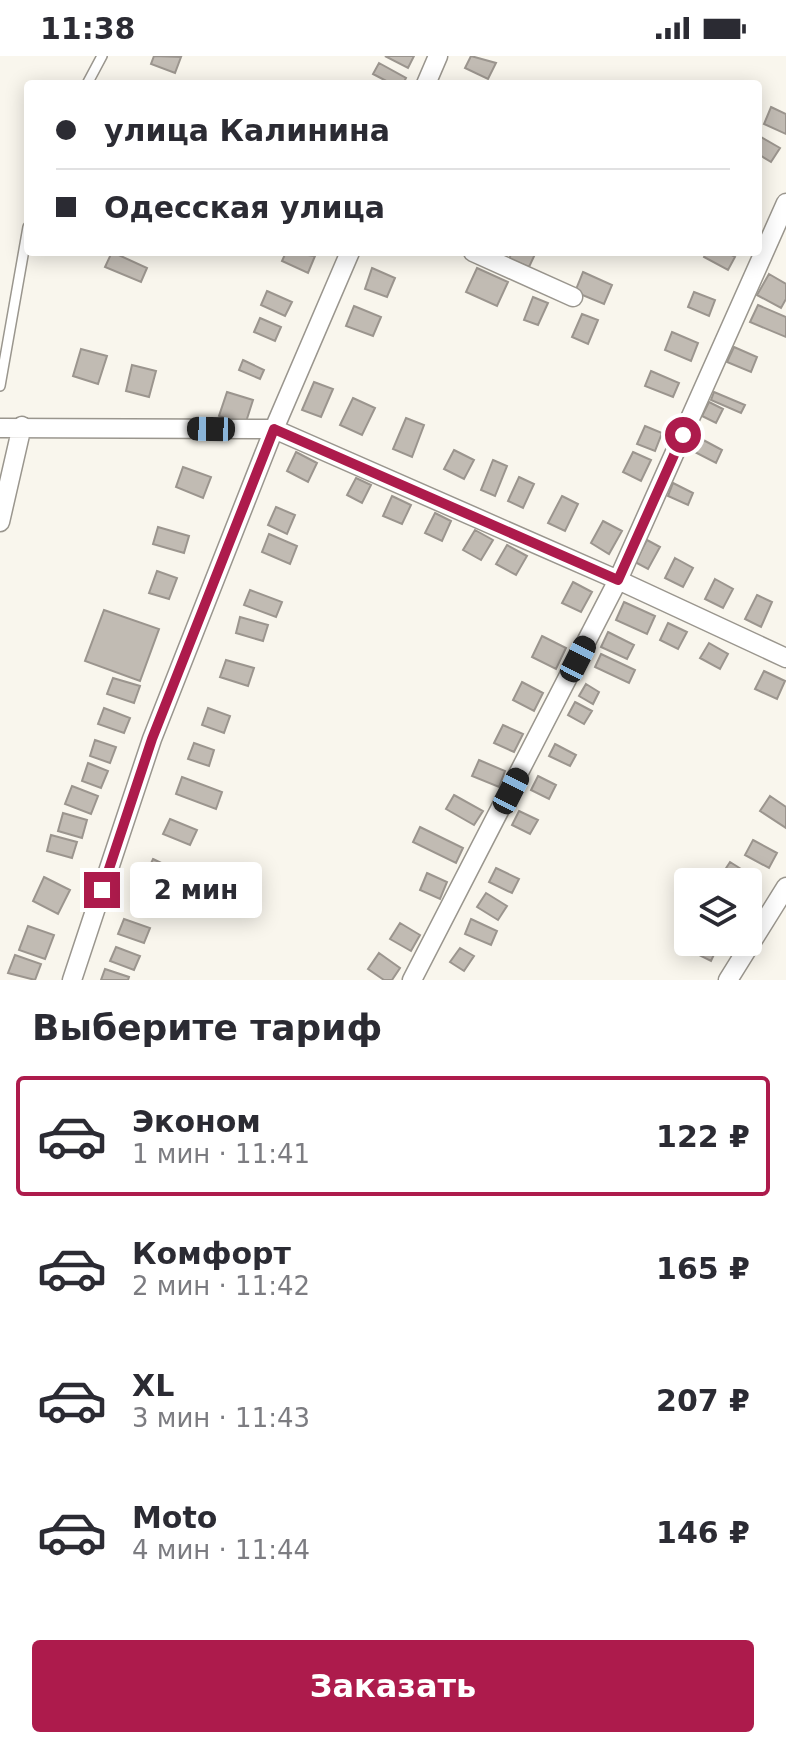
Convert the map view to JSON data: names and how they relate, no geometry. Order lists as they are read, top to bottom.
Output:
{
  "page": {
    "status": "11:38",
    "banner": ["улица Калинина", "Одесская улица"],
    "bubble": "2 мин",
    "heading": "Выберите тариф",
    "list": [
      {
        "name": "Эконом",
        "note": "1 мин · 11:41",
        "value": "122 ₽"
      },
      {
        "name": "Комфорт",
        "note": "2 мин · 11:42",
        "value": "165 ₽"
      },
      {
        "name": "XL",
        "note": "3 мин · 11:43",
        "value": "207 ₽"
      },
      {
        "name": "Moto",
        "note": "4 мин · 11:44",
        "value": "146 ₽"
      }
    ],
    "buttons": "Заказать"
  }
}
